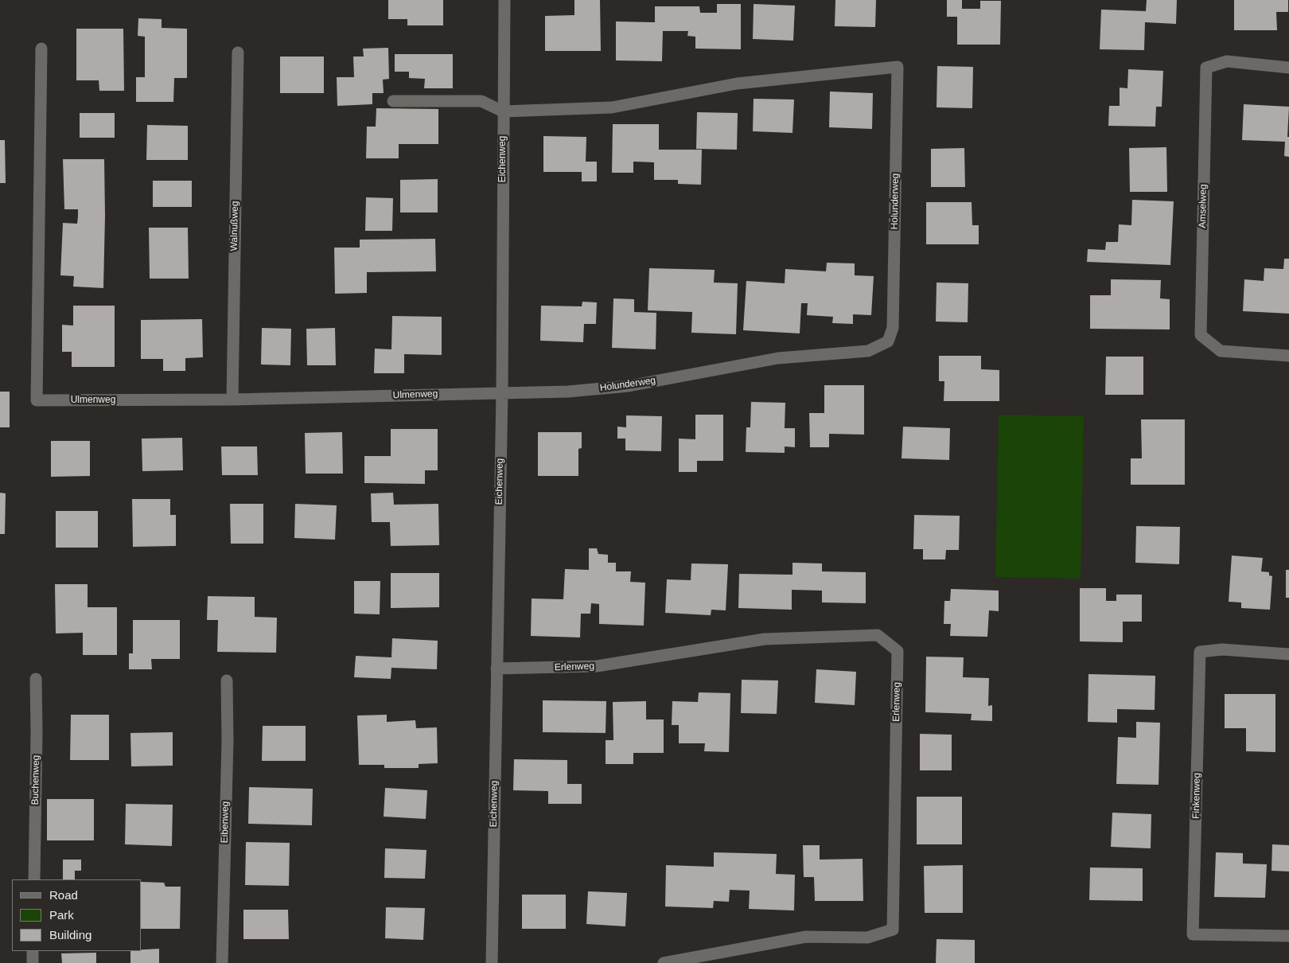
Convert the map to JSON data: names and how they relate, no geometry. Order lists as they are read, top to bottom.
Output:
{
  "streets": {
    "street": [
      "Eichenweg",
      "Holunderweg",
      "Amselweg",
      "Walnußweg",
      "Ulmenweg",
      "Erlenweg",
      "Buchenweg",
      "Finkenweg",
      "Eibenweg"
    ]
  },
  "crossings": [
    ["Eichenweg", "Holunderweg"],
    ["Eichenweg", "Ulmenweg"],
    ["Eichenweg", "Erlenweg"],
    ["Holunderweg", "Ulmenweg"],
    ["Walnußweg", "Ulmenweg"]
  ],
  "legend": ["Road", "Park", "Building"]
}
